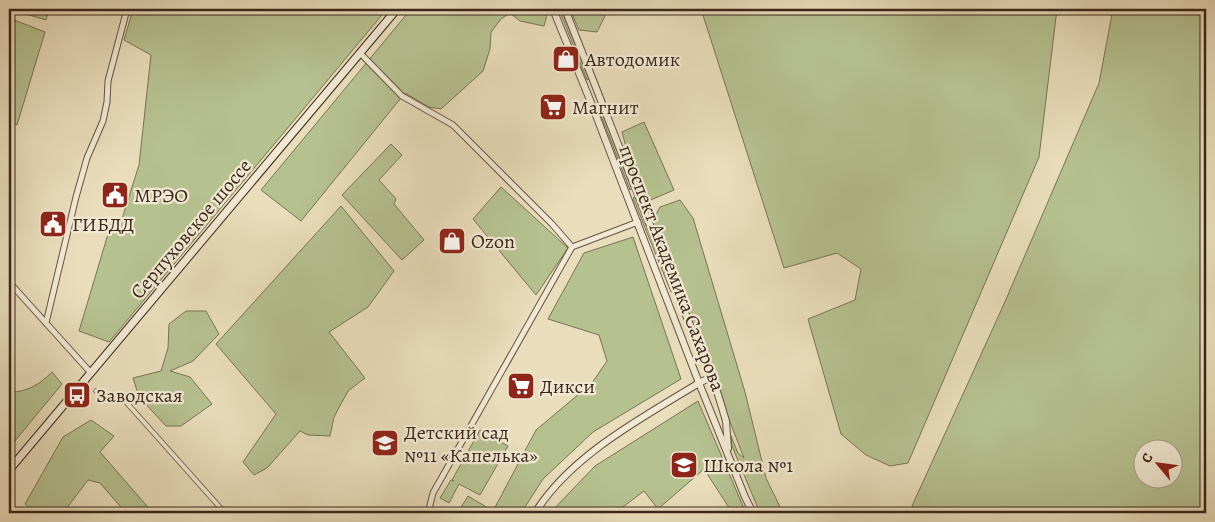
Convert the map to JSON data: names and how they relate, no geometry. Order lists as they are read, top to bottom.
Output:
{
  "streets": {
    "main road": ["Серпуховское шоссе"],
    "street": ["проспект Академика Сахарова"]
  },
  "places": {
    "shop": ["Автодомик", "Ozon"],
    "supermarket": ["Магнит", "Дикси"],
    "public building": ["МРЭО", "ГИБДД"],
    "bus stop": ["Заводская"],
    "school or university": ["Детский сад №11 «Капелька»", "Школа №1"]
  },
  "north": "top left"
}
